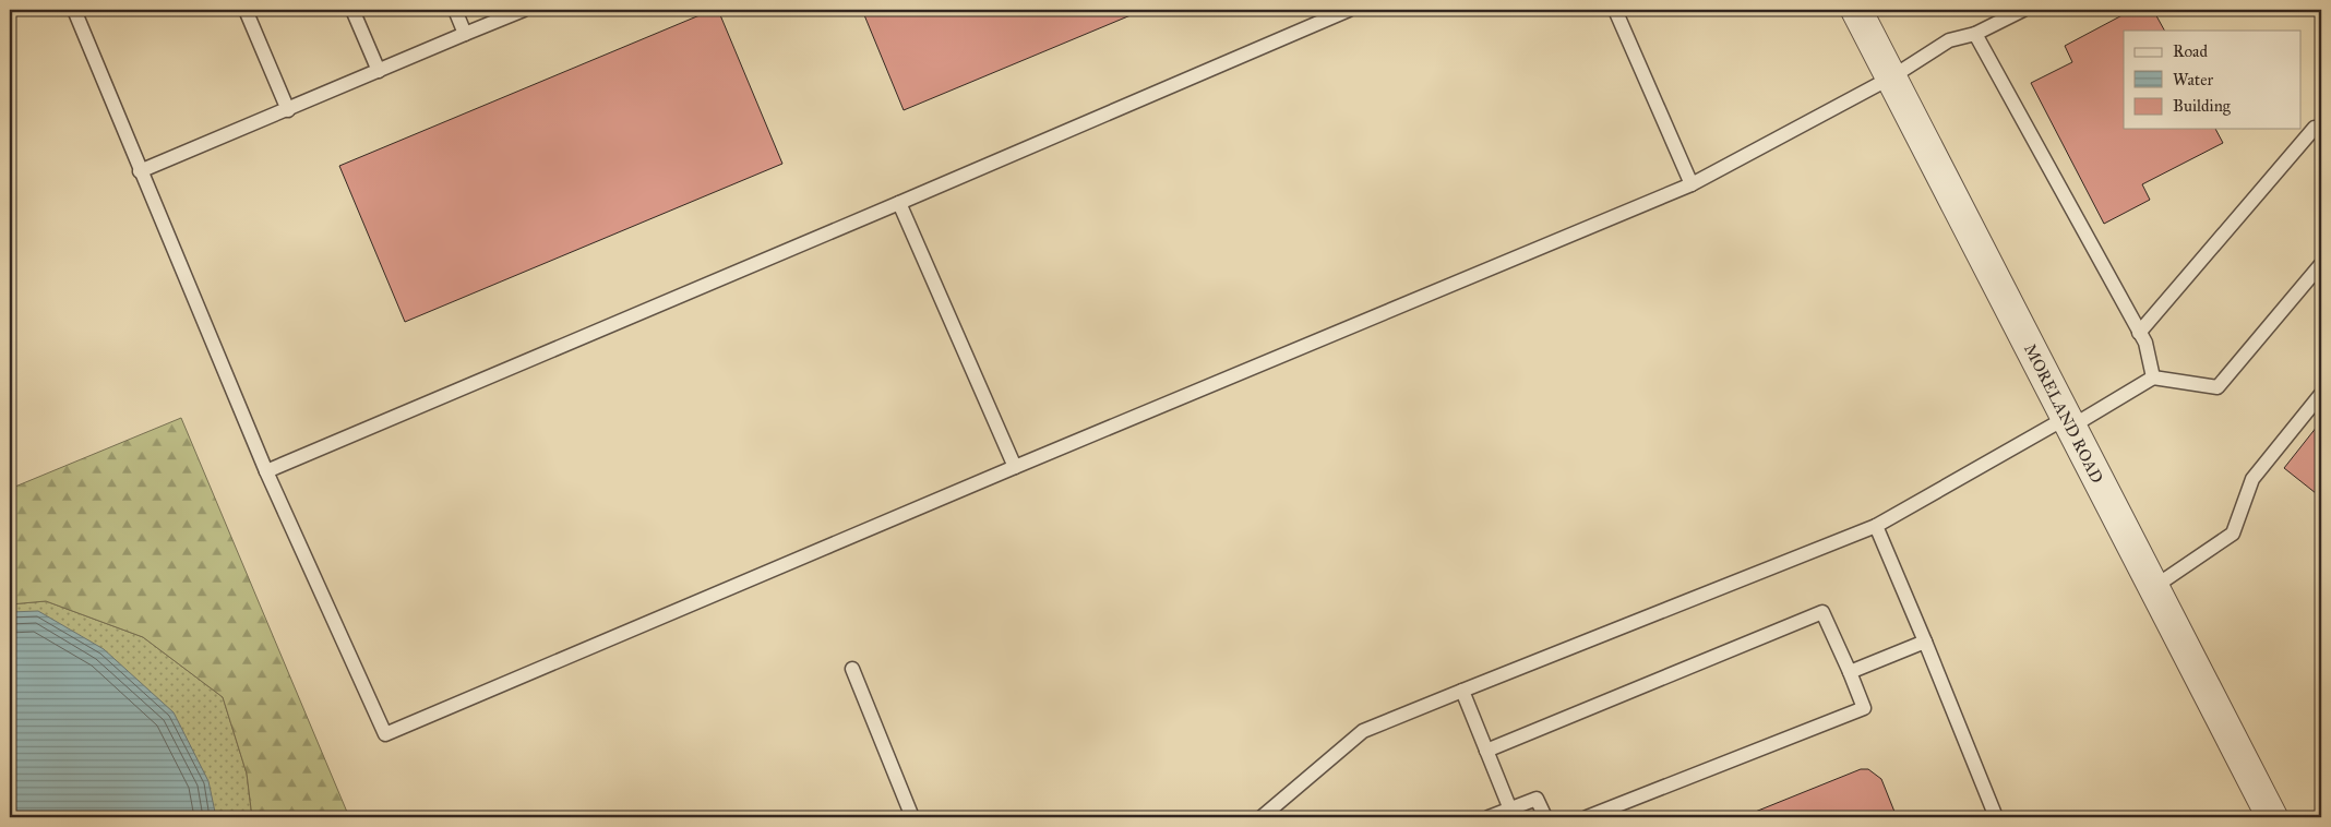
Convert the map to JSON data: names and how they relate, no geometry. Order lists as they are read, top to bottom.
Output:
{
  "streets": {
    "street": ["MORELAND ROAD"]
  },
  "legend": ["Road", "Water", "Building"]
}
